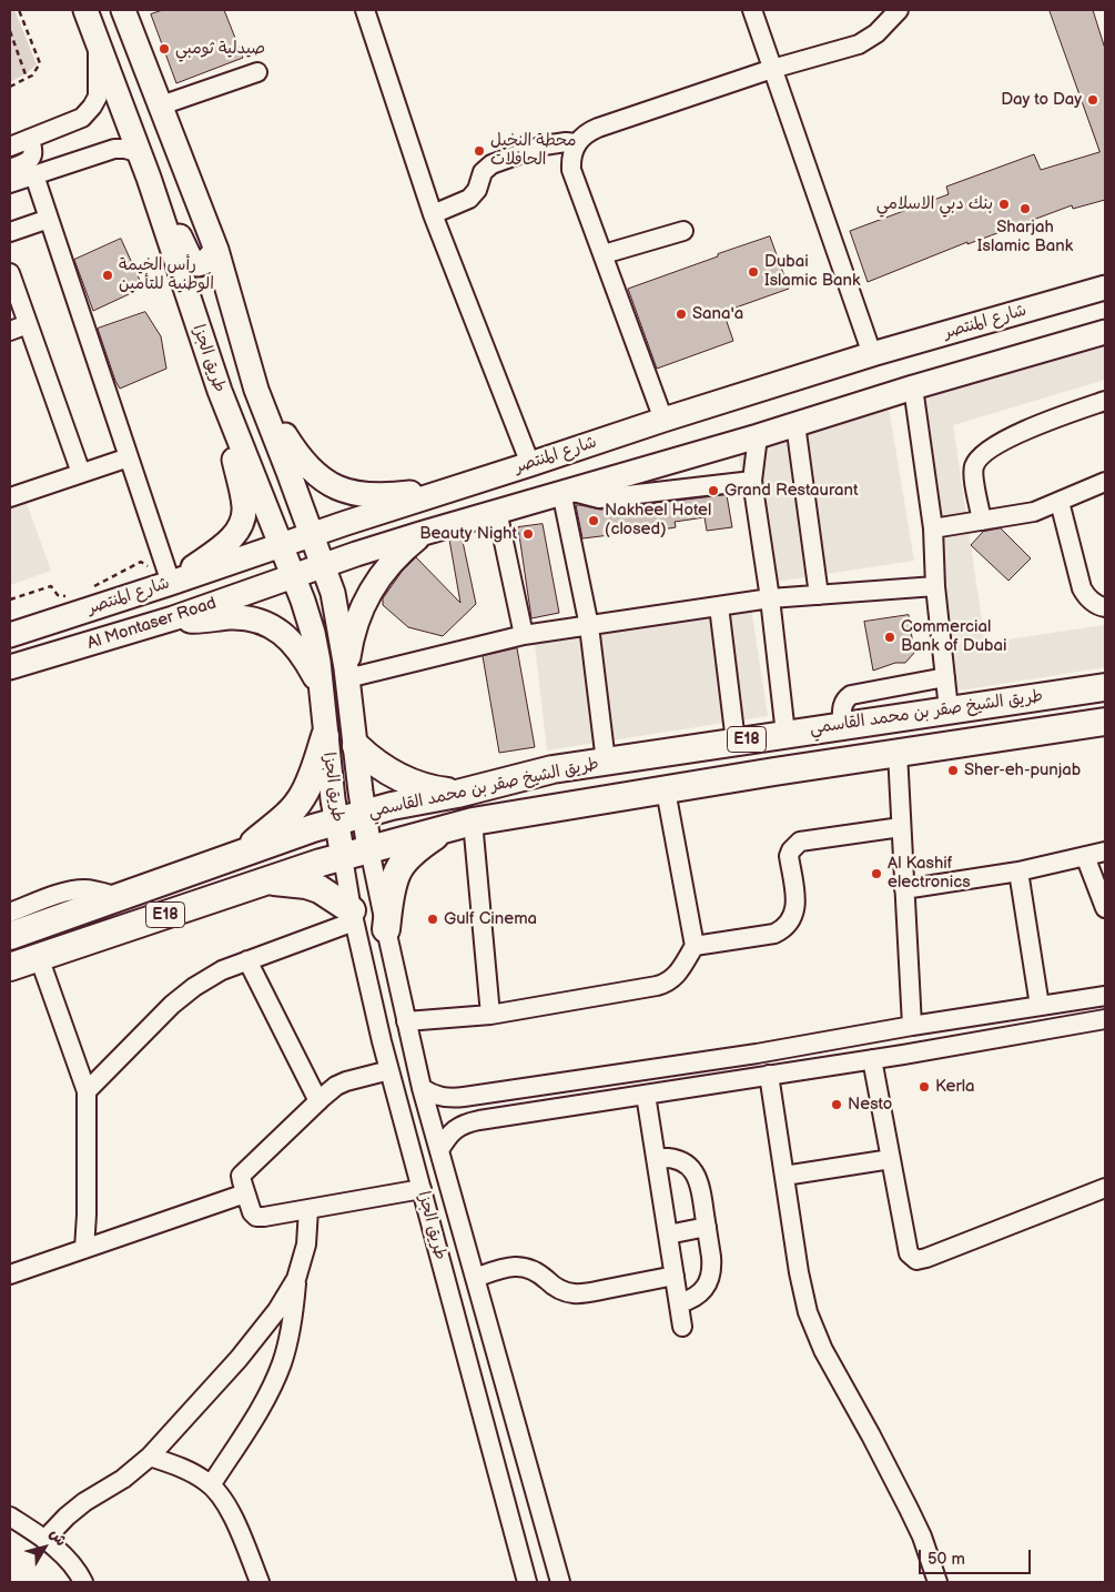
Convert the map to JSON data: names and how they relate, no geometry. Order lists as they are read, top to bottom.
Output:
{
  "streets": {
    "highway": ["طريق الشيخ صقر بن محمد القاسمي", "E18"],
    "main road": ["شارع المنتصر", "طريق الجزا", "Al Montaser Road"]
  },
  "crossings": [
    ["شارع المنتصر", "طريق الجزا"],
    ["طريق الجزا", "Al Montaser Road"],
    ["طريق الجزا", "طريق الشيخ صقر بن محمد القاسمي"]
  ],
  "places": [
    "صيدلية ثومبي",
    "Day to Day",
    "محطة النخيل الحافلات",
    "بنك دبي الاسلامي",
    "Sharjah Islamic Bank",
    "Dubai Islamic Bank",
    "رأس الخيمة الوطنية للتأمين",
    "Sana'a",
    "Grand Restaurant",
    "Nakheel Hotel (closed)",
    "Beauty Night",
    "Commercial Bank of Dubai",
    "Sher-eh-punjab",
    "Al Kashif electronics",
    "Gulf Cinema",
    "Kerla",
    "Nesto"
  ],
  "scale_bar": "50 m",
  "north": "top right"
}
